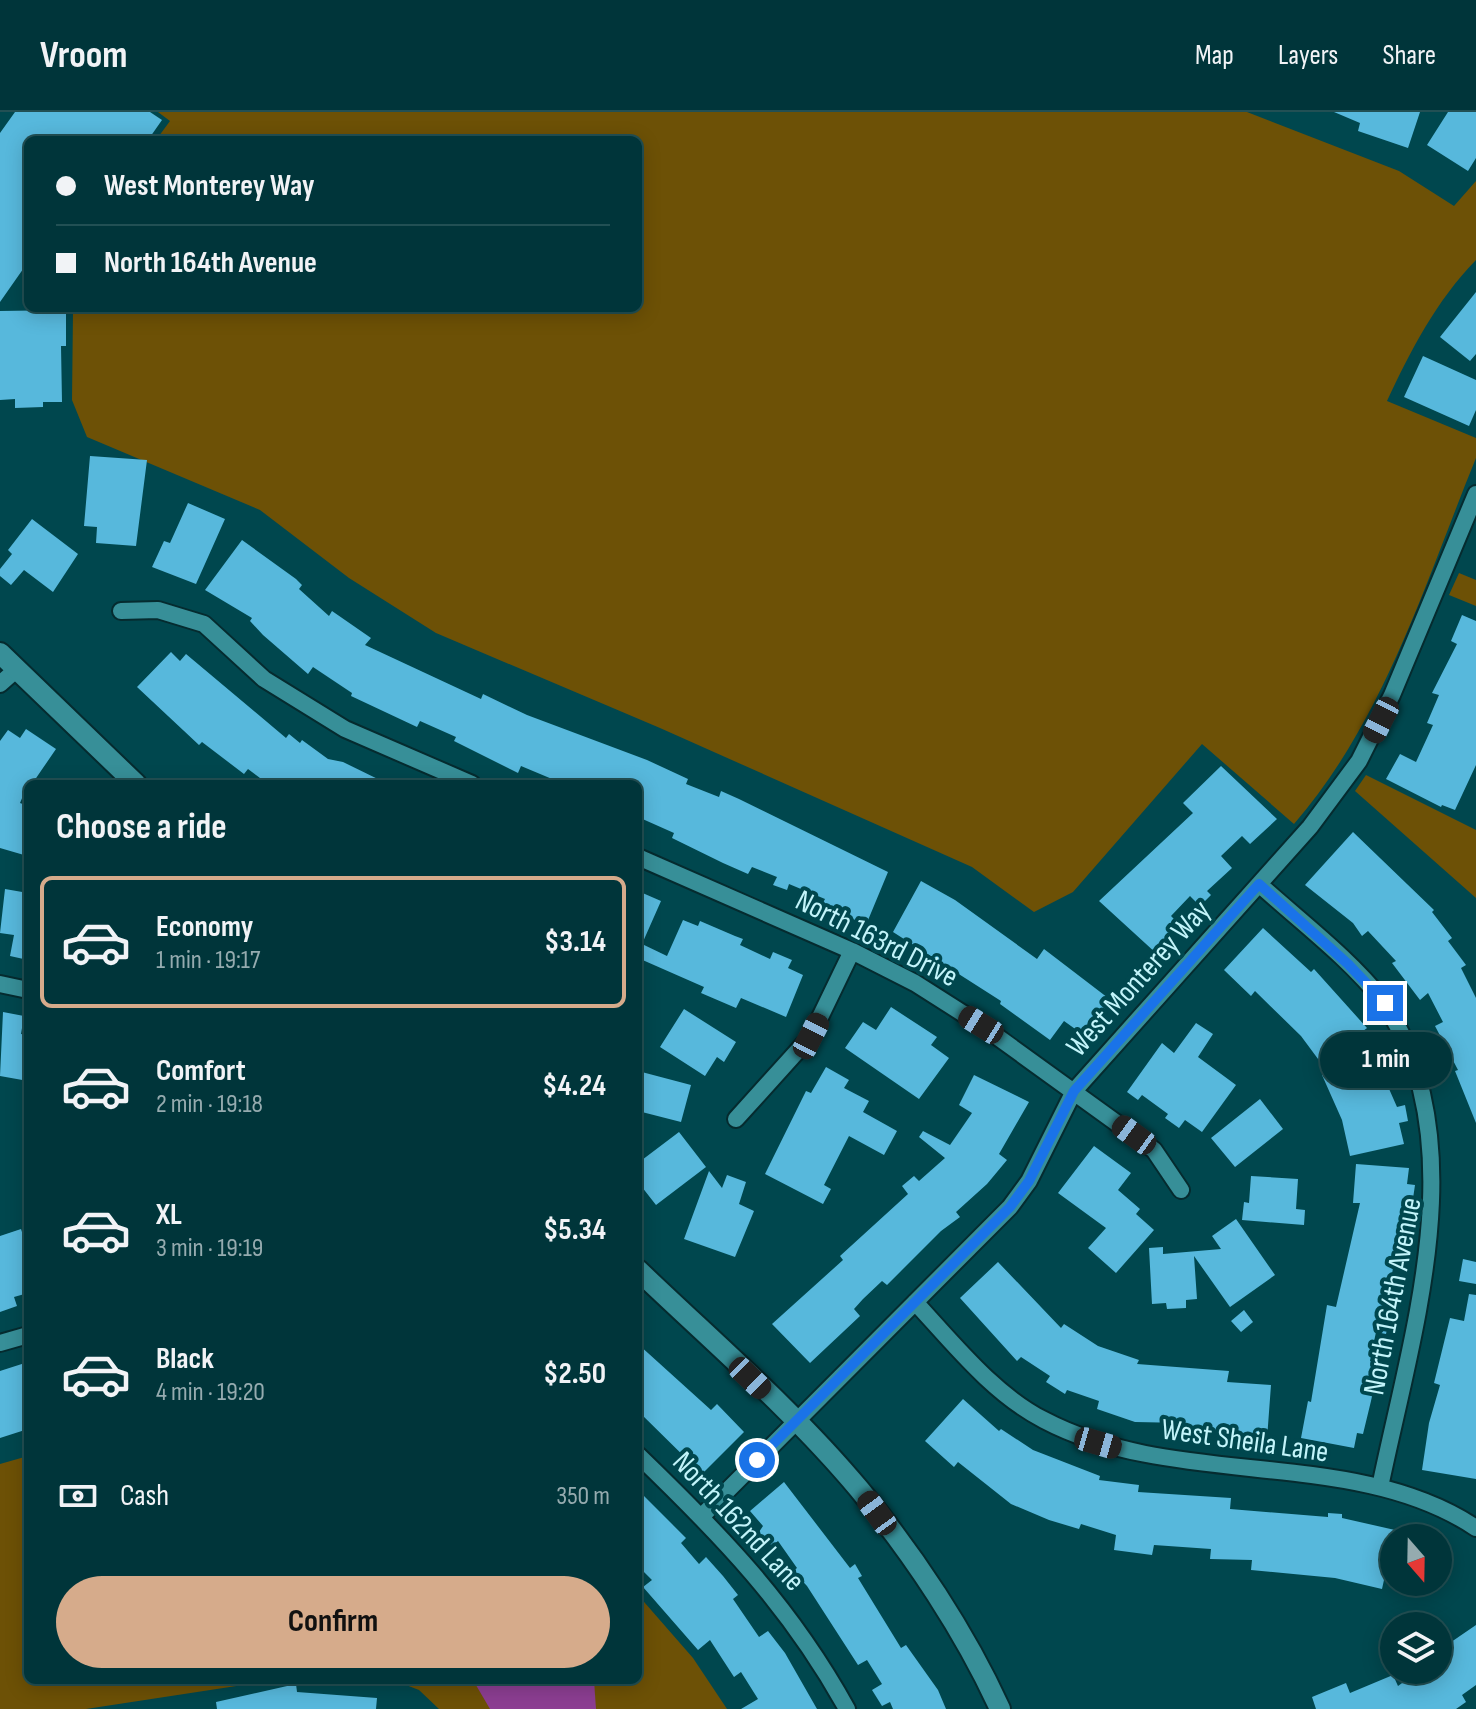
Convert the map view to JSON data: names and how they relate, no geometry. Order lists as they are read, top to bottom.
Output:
{
  "streets": {
    "street": [
      "North 163rd Drive",
      "West Monterey Way",
      "North 164th Avenue",
      "West Sheila Lane",
      "North 162nd Lane"
    ]
  },
  "crossings": [
    ["North 163rd Drive", "West Monterey Way"],
    ["West Monterey Way", "North 164th Avenue"],
    ["West Monterey Way", "West Sheila Lane"],
    ["West Monterey Way", "North 162nd Lane"],
    ["North 164th Avenue", "West Sheila Lane"]
  ],
  "north": "bottom",
  "page": {
    "header": "Vroom",
    "nav": ["Map", "Layers", "Share"],
    "banner": ["West Monterey Way", "North 164th Avenue"],
    "heading": "Choose a ride",
    "list": [
      {
        "name": "Economy",
        "note": "1 min · 19:17",
        "value": "$3.14"
      },
      {
        "name": "Comfort",
        "note": "2 min · 19:18",
        "value": "$4.24"
      },
      {
        "name": "XL",
        "note": "3 min · 19:19",
        "value": "$5.34"
      },
      {
        "name": "Black",
        "note": "4 min · 19:20",
        "value": "$2.50"
      }
    ],
    "bubble": "1 min",
    "pay": ["Cash", "350 m"],
    "buttons": "Confirm"
  }
}
